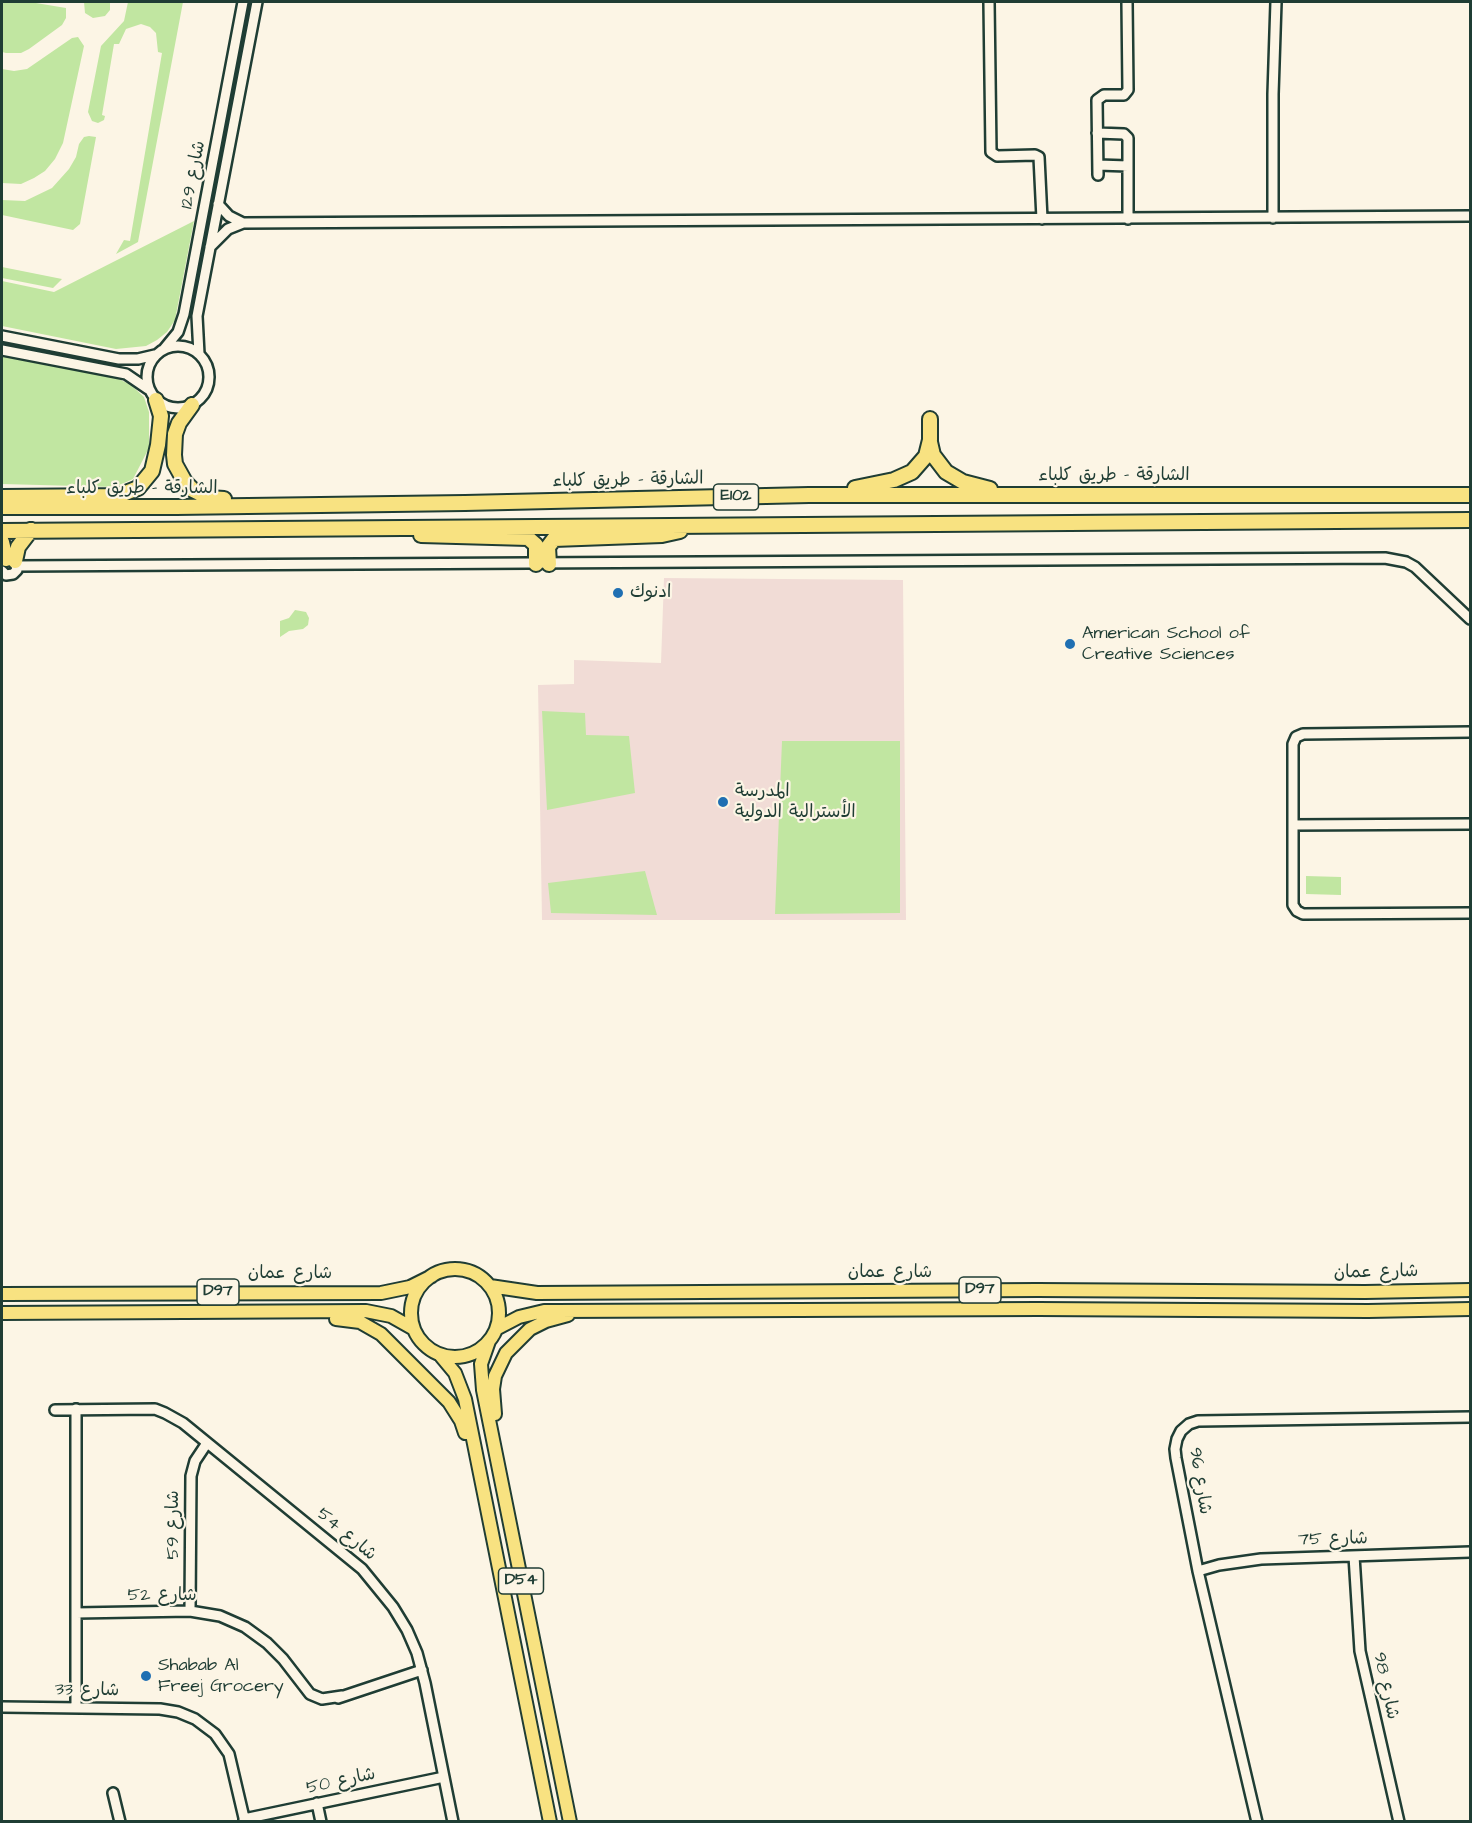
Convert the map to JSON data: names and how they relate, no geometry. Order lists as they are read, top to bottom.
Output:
{
  "streets": {
    "highway": ["الشارقة - طريق كلباء", "E102"],
    "main road": ["شارع عمان", "D97", "D54"],
    "street": [
      "شارع 129",
      "شارع 96",
      "شارع 59",
      "شارع 54",
      "شارع 75",
      "شارع 52",
      "شارع 98",
      "شارع 33",
      "شارع 50"
    ]
  },
  "crossings": [
    ["شارع عمان", "D54"],
    ["شارع 96", "شارع 75"],
    ["شارع 59", "شارع 54"],
    ["شارع 59", "شارع 52"],
    ["شارع 54", "شارع 52"],
    ["شارع 54", "شارع 50"],
    ["شارع 75", "شارع 98"],
    ["شارع 33", "شارع 50"]
  ],
  "places": [
    "ادنوك",
    "American School of Creative Sciences",
    "المدرسة الأسترالية الدولية",
    "Shabab Al Freej Grocery"
  ]
}
